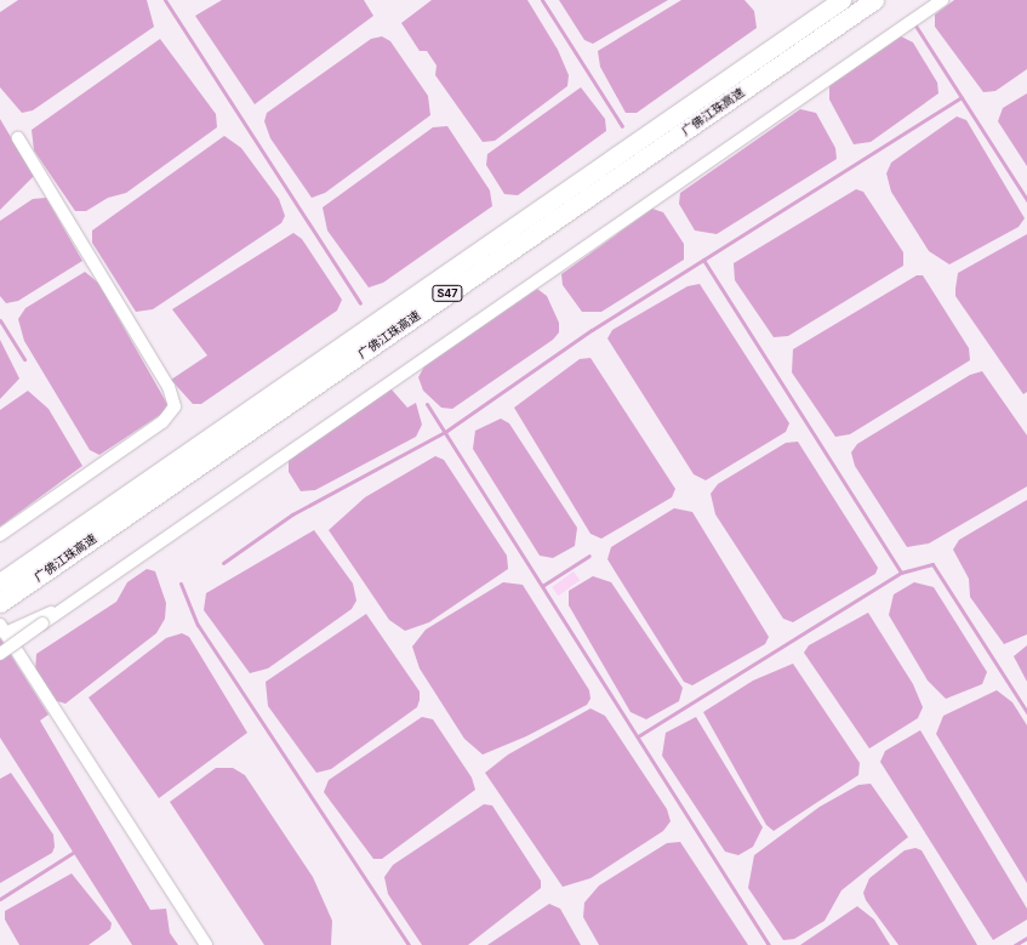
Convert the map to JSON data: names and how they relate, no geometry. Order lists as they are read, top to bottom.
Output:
{
  "streets": {
    "highway": ["广佛江珠高速", "S47"]
  }
}
